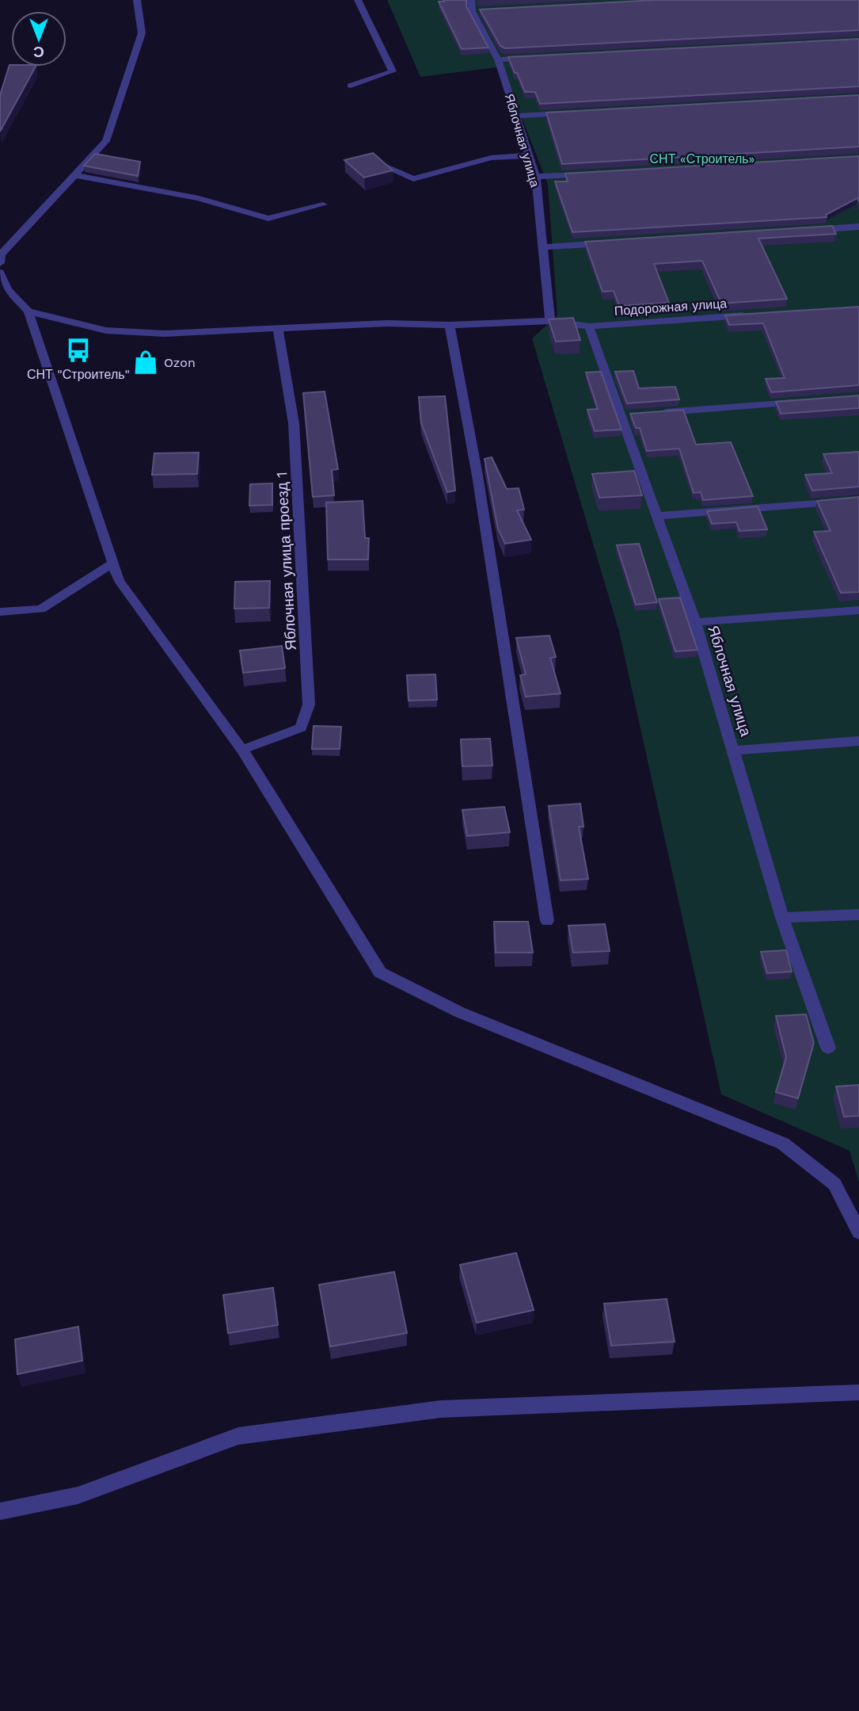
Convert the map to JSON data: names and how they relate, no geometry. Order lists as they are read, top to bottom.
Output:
{
  "streets": {
    "street": ["Яблочная улица", "Подорожная улица", "Яблочная улица проезд 1"]
  },
  "crossings": [
    ["Яблочная улица", "Подорожная улица"],
    ["Подорожная улица", "Яблочная улица проезд 1"]
  ],
  "parks": ["СНТ «Строитель»"],
  "places": {
    "bus stop": ["СНТ \"Строитель\""],
    "shop": ["Ozon"]
  },
  "north": "bottom"
}
